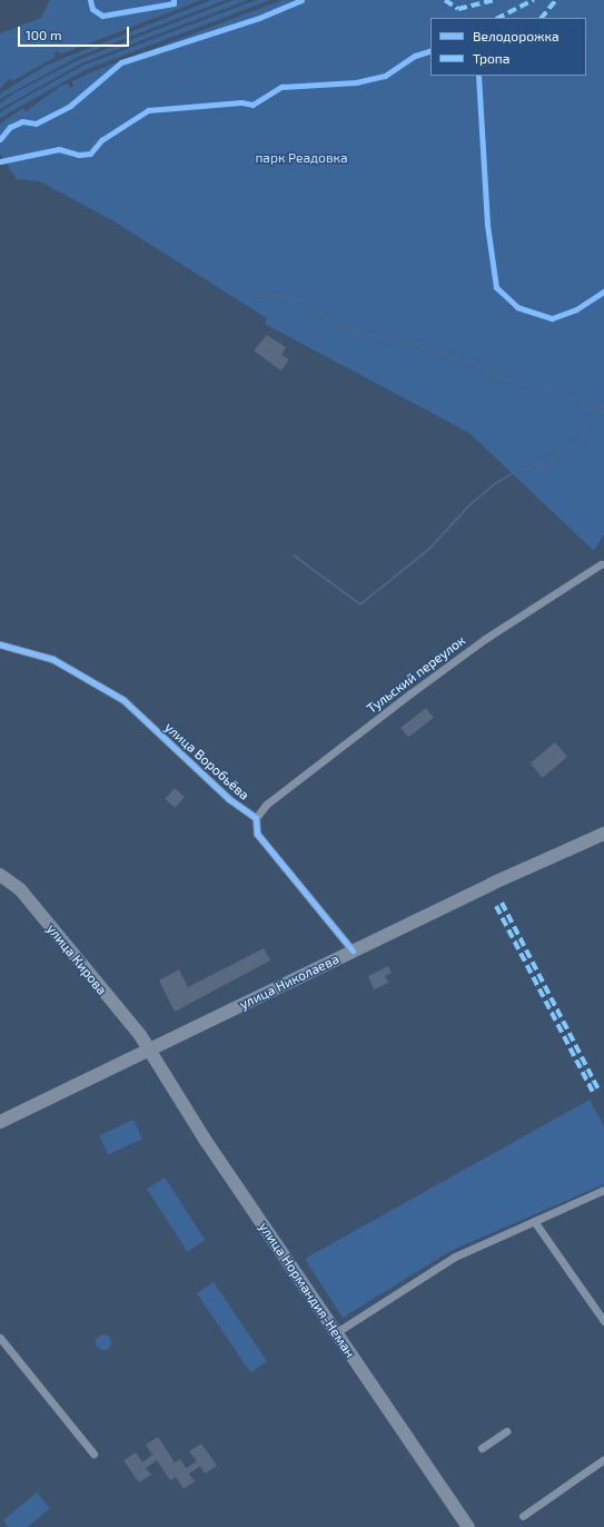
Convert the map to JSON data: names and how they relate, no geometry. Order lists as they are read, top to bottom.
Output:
{
  "streets": {
    "main road": ["улица Кирова", "улица Николаева", "улица Нормандия-Неман"],
    "street": ["Тульский переулок", "улица Воробьёва"]
  },
  "crossings": [
    ["Тульский переулок", "улица Воробьёва"],
    ["улица Кирова", "улица Николаева"],
    ["улица Кирова", "улица Нормандия-Неман"],
    ["улица Николаева", "улица Нормандия-Неман"]
  ],
  "parks": ["парк Реадовка"],
  "legend": ["Велодорожка", "Тропа"],
  "scale_bar": "100 m"
}
